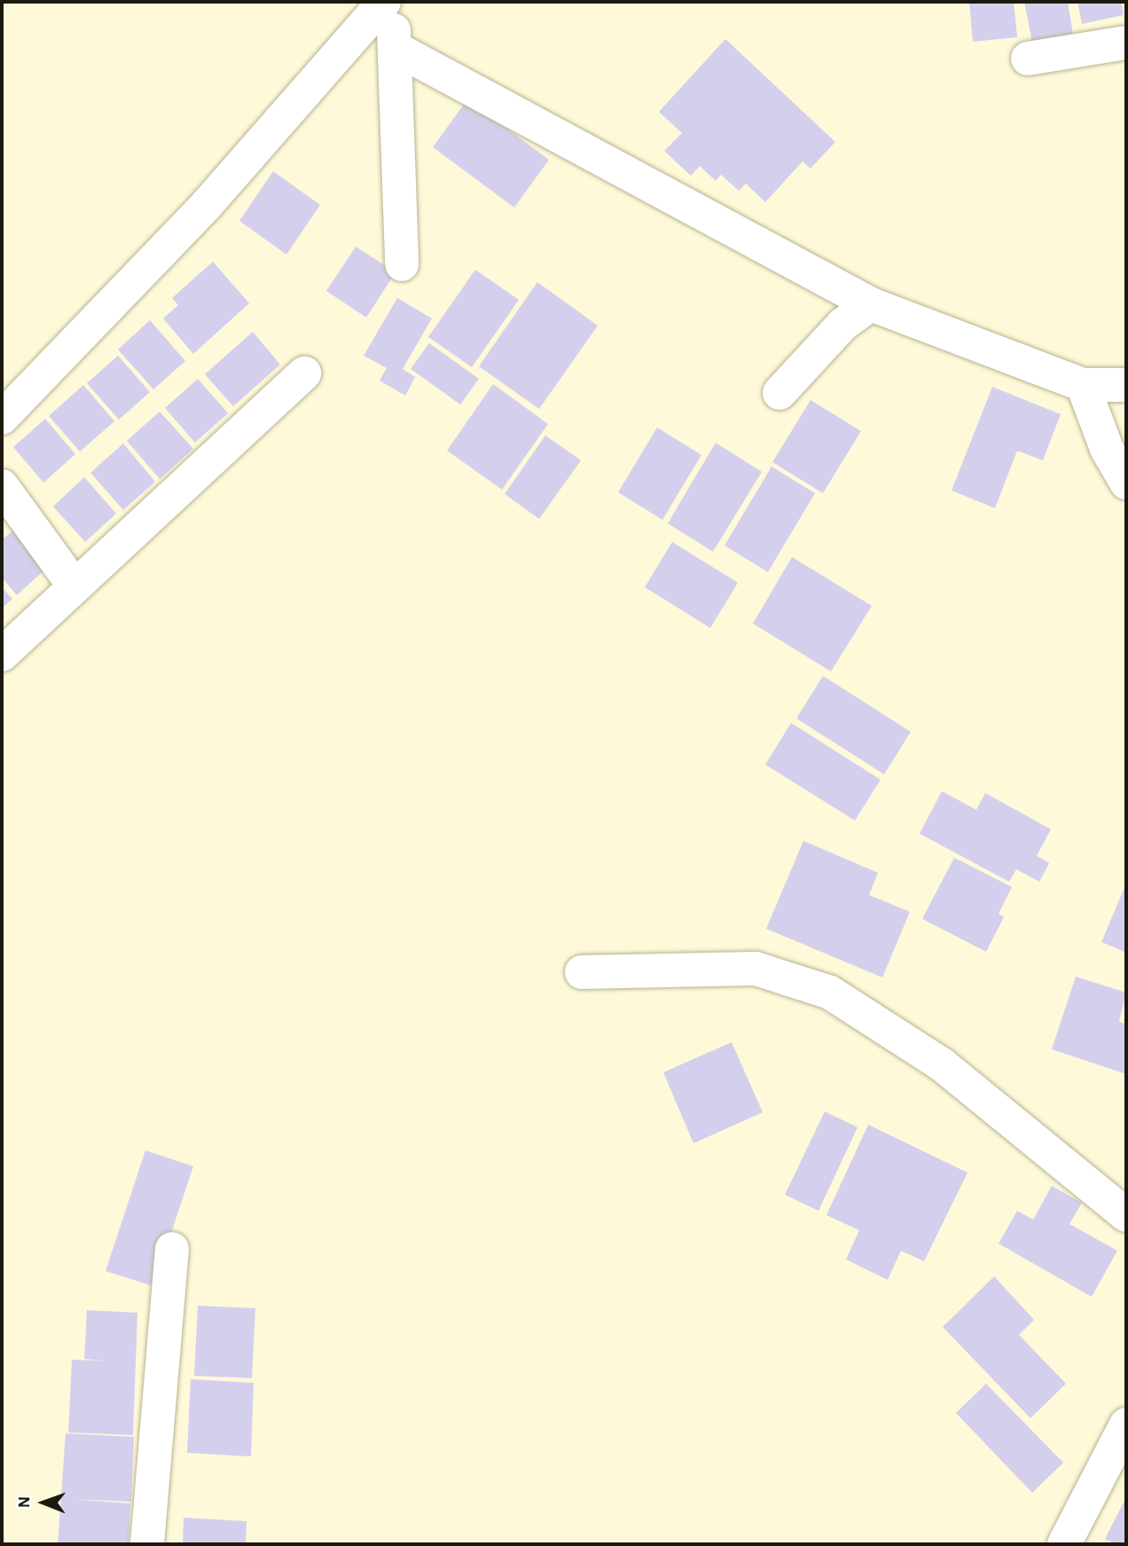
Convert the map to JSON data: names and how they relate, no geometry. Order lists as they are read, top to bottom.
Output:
{
  "north": "left"
}
